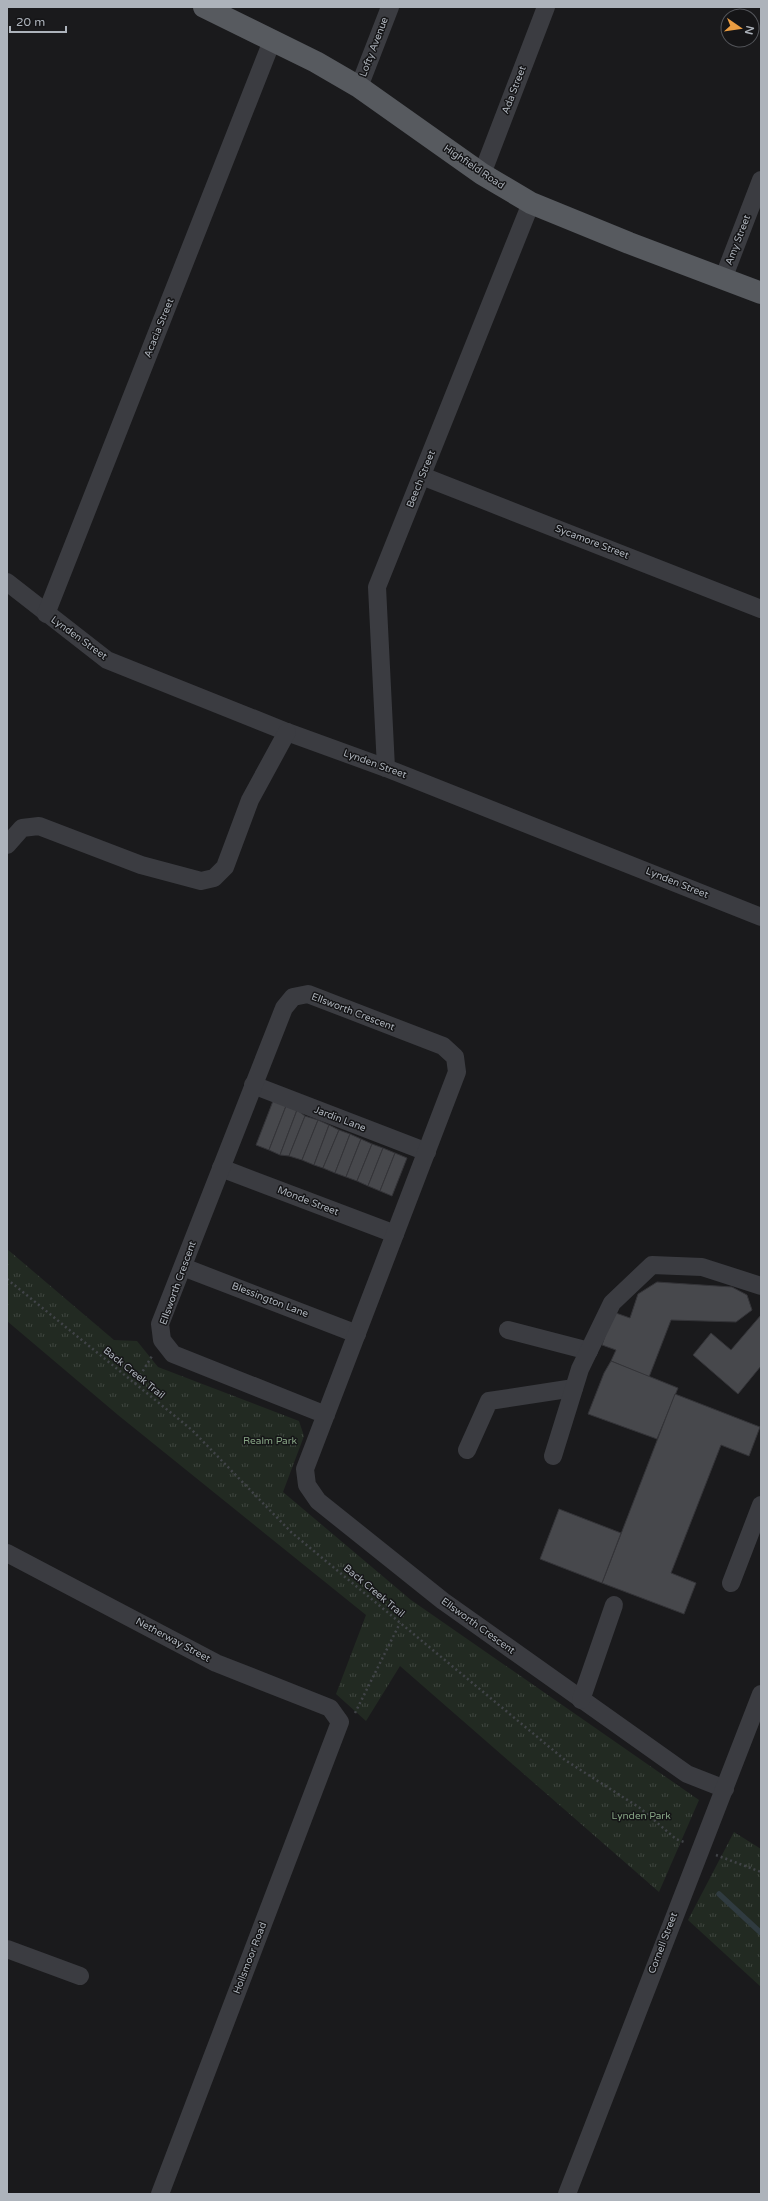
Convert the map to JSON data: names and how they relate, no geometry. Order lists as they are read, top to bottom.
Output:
{
  "streets": {
    "main road": ["Highfield Road"],
    "street": [
      "Lofty Avenue",
      "Ada Street",
      "Amy Street",
      "Acacia Street",
      "Beech Street",
      "Sycamore Street",
      "Lynden Street",
      "Ellsworth Crescent",
      "Jardin Lane",
      "Monde Street",
      "Blessington Lane",
      "Netherway Street",
      "Cornell Street",
      "Hollsmoor Road"
    ],
    "path": ["Back Creek Trail"]
  },
  "crossings": [
    ["Lofty Avenue", "Highfield Road"],
    ["Ada Street", "Highfield Road"],
    ["Highfield Road", "Amy Street"],
    ["Highfield Road", "Acacia Street"],
    ["Highfield Road", "Beech Street"],
    ["Acacia Street", "Lynden Street"],
    ["Beech Street", "Sycamore Street"],
    ["Beech Street", "Lynden Street"],
    ["Ellsworth Crescent", "Jardin Lane"],
    ["Ellsworth Crescent", "Monde Street"],
    ["Ellsworth Crescent", "Blessington Lane"],
    ["Ellsworth Crescent", "Cornell Street"],
    ["Back Creek Trail", "Cornell Street"],
    ["Netherway Street", "Hollsmoor Road"]
  ],
  "parks": ["Realm Park", "Lynden Park"],
  "scale_bar": "20 m",
  "north": "right"
}
